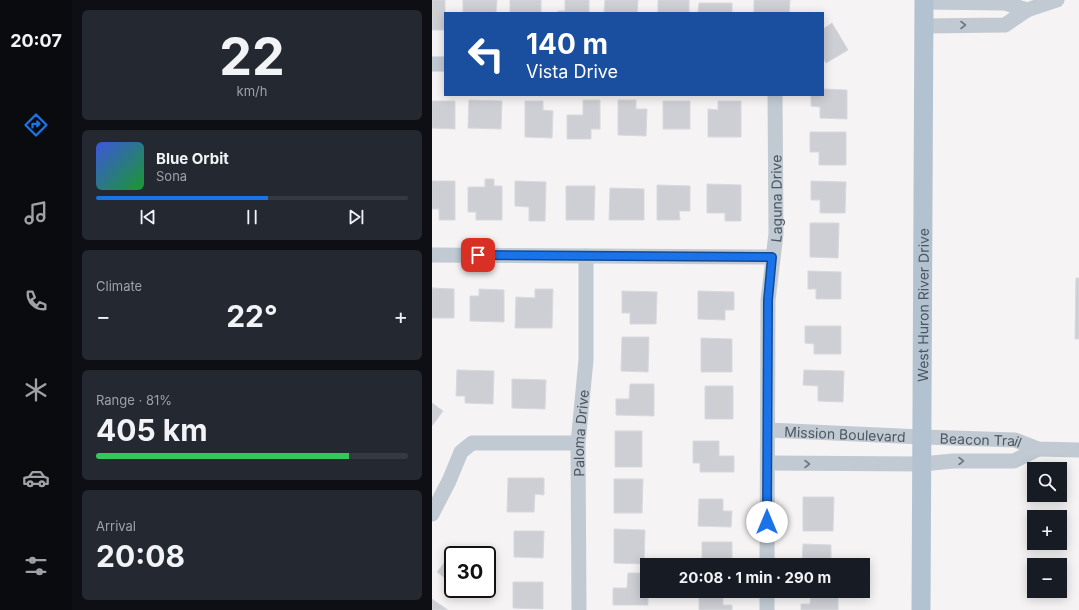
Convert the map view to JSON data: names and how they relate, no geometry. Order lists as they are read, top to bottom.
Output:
{
  "streets": {
    "main road": ["West Huron River Drive"],
    "street": [
      "Laguna Drive",
      "Paloma Drive",
      "Mission Boulevard",
      "Beacon Trail"
    ]
  },
  "crossings": [
    ["Laguna Drive", "Mission Boulevard"],
    ["West Huron River Drive", "Mission Boulevard"],
    ["West Huron River Drive", "Beacon Trail"],
    ["Mission Boulevard", "Beacon Trail"]
  ],
  "page": {
    "tabs": "20:07",
    "tile": [
      ["22", "km/h"],
      "Climate",
      ["Range · 81%", "405 km"],
      ["Arrival", "20:08"]
    ],
    "turn": ["140 m", "Vista Drive"],
    "song": ["Blue Orbit", "Sona"],
    "heat": ["−", "22°", "+"],
    "map_buttons": ["+", "−"],
    "limit": "30",
    "trip": "20:08 · 1 min · 290 m"
  }
}
